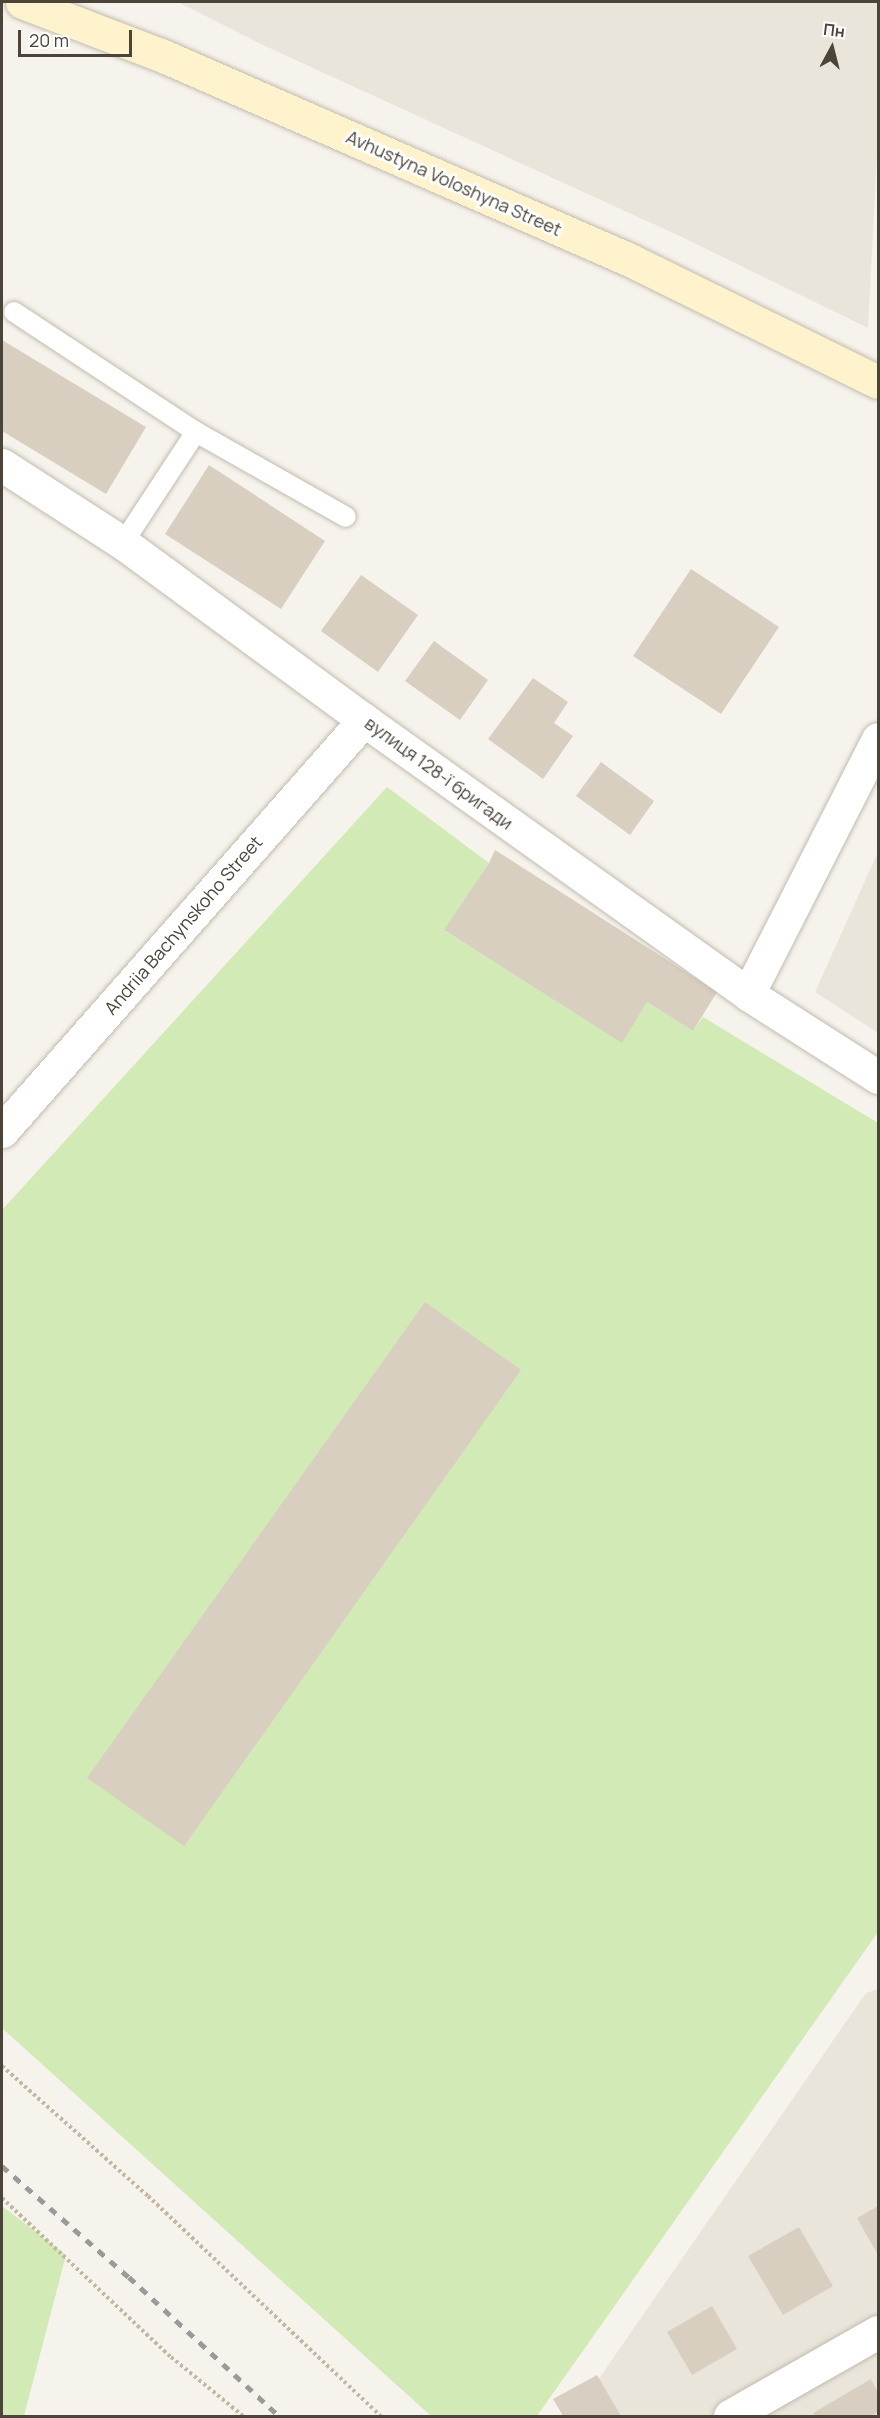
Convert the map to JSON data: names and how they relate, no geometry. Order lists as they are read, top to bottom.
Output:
{
  "streets": {
    "main road": ["Avhustyna Voloshyna Street"],
    "street": ["вулиця 128-ї бригади", "Andriia Bachynskoho Street"]
  },
  "crossings": [
    ["вулиця 128-ї бригади", "Andriia Bachynskoho Street"]
  ],
  "scale_bar": "20 m",
  "north": "top"
}
